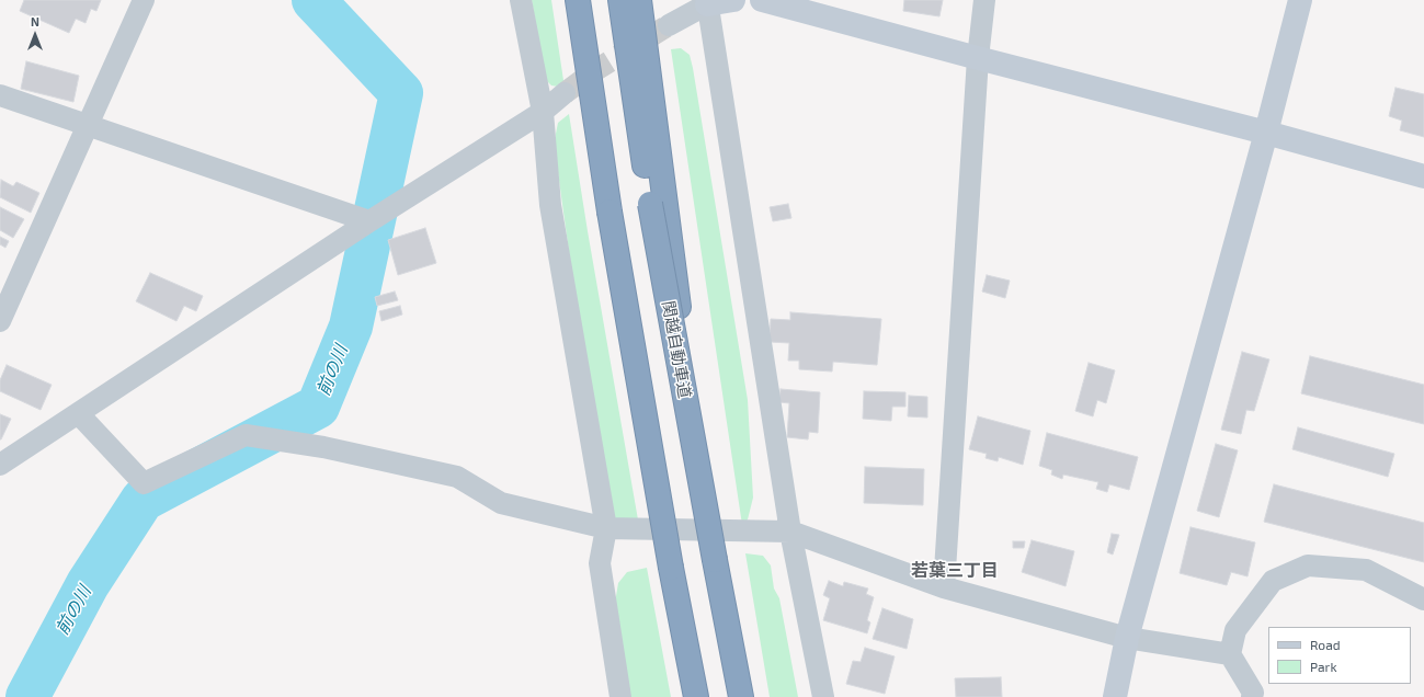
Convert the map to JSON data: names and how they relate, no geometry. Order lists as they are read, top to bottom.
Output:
{
  "streets": {
    "highway": ["関越自動車道"]
  },
  "districts": ["若葉三丁目"],
  "water": ["前の川"],
  "legend": ["Road", "Park"],
  "north": "top"
}
